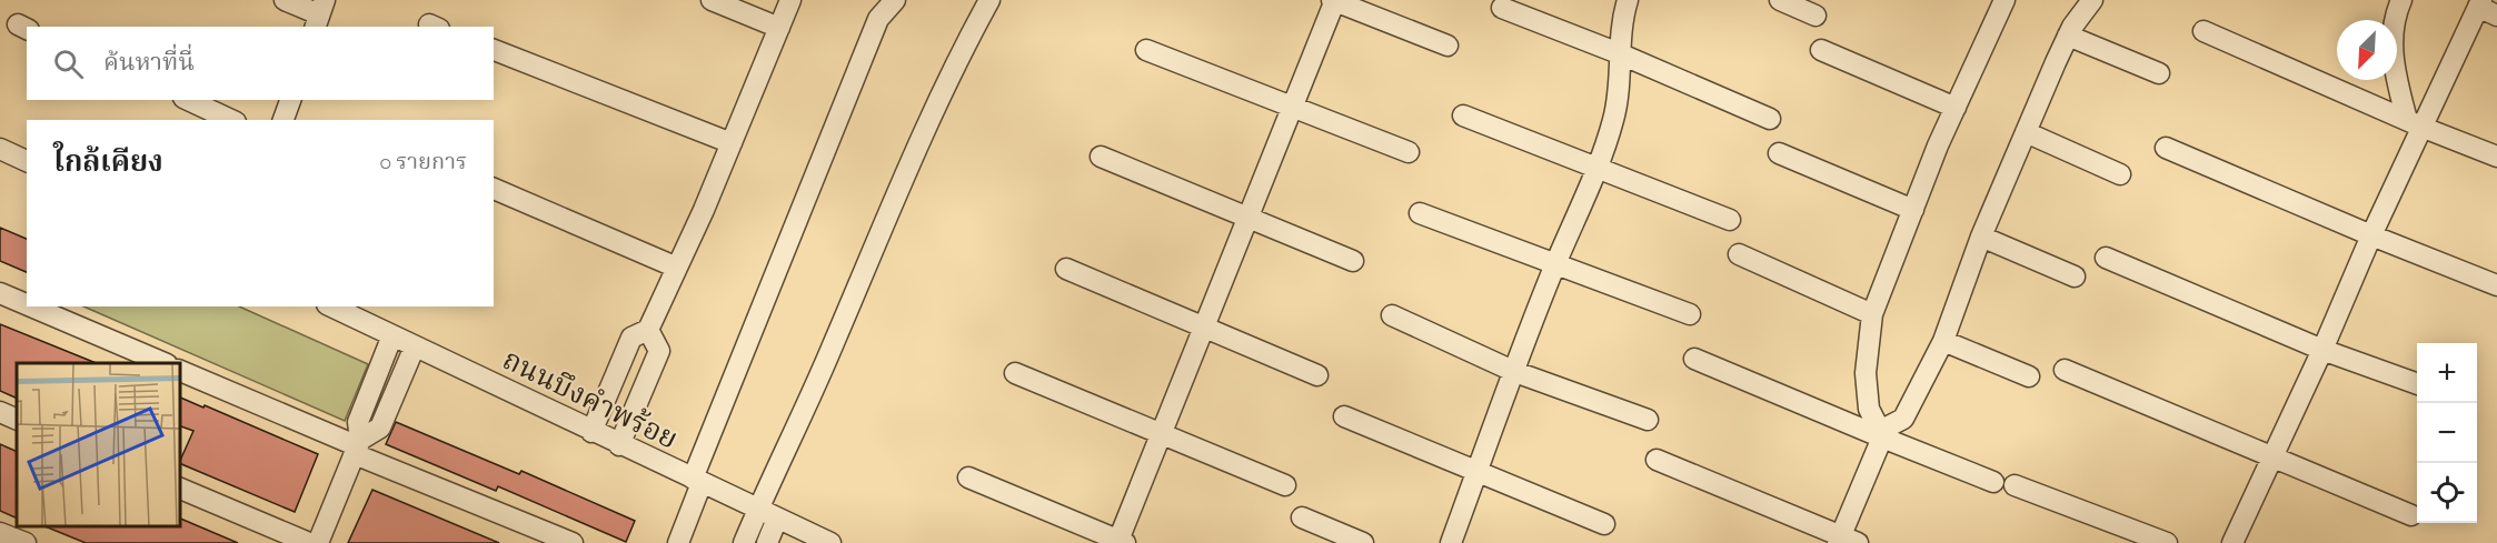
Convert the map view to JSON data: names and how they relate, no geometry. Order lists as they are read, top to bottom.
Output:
{
  "streets": {
    "street": ["ถนนบึงคำพร้อย"]
  },
  "north": "bottom left",
  "page": {
    "search": "ค้นหาที่นี่",
    "heading": ["ใกล้เคียง", "0 รายการ"],
    "map_buttons": ["+", "−"]
  }
}
